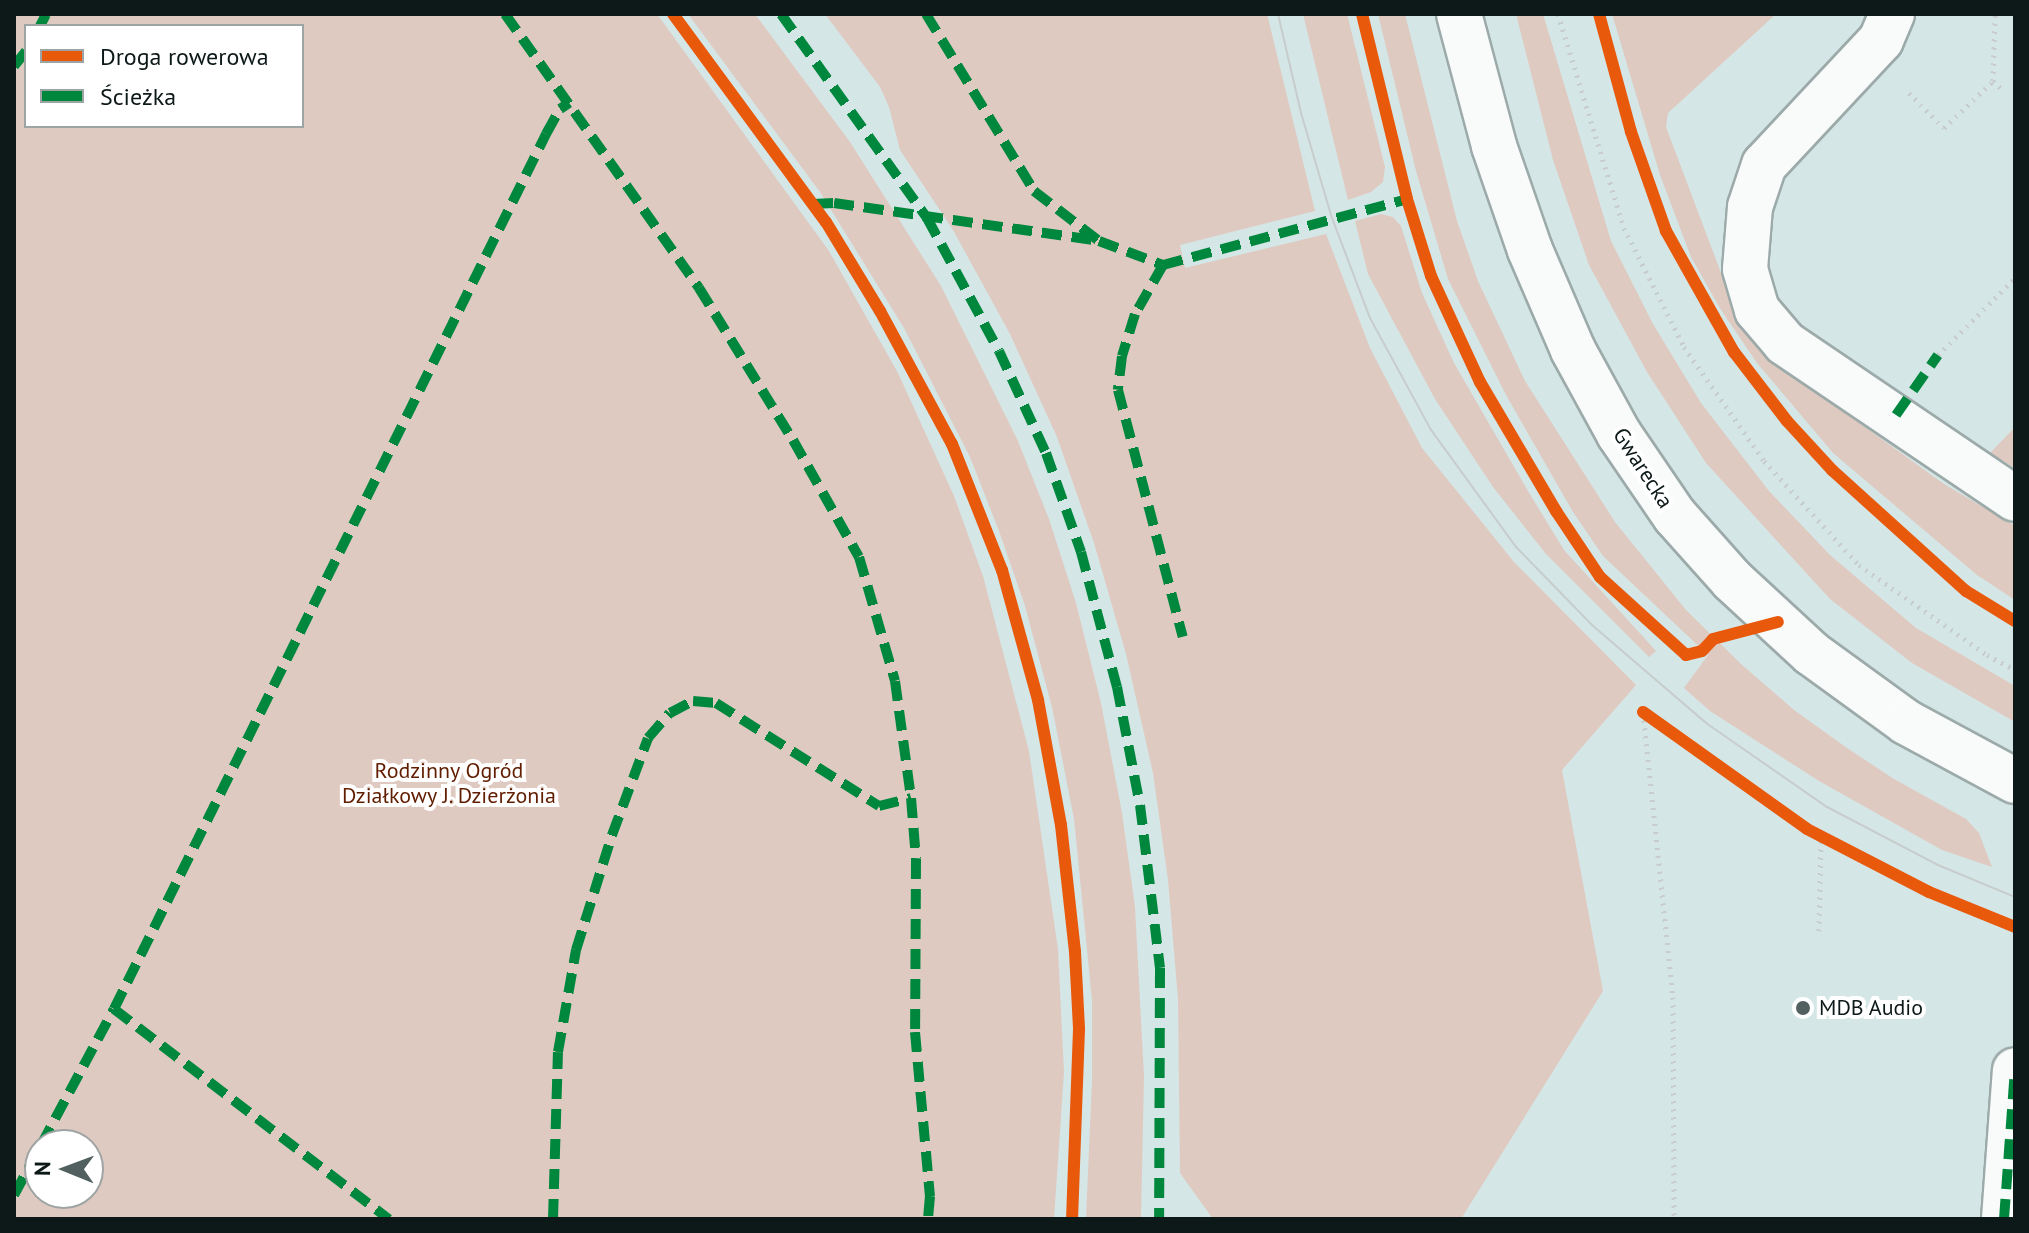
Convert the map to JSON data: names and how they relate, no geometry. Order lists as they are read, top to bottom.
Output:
{
  "streets": {
    "street": ["Gwarecka"]
  },
  "parks": ["Rodzinny Ogród Działkowy J. Dzierżonia"],
  "places": ["MDB Audio"],
  "legend": ["Droga rowerowa", "Ścieżka"],
  "north": "left"
}
